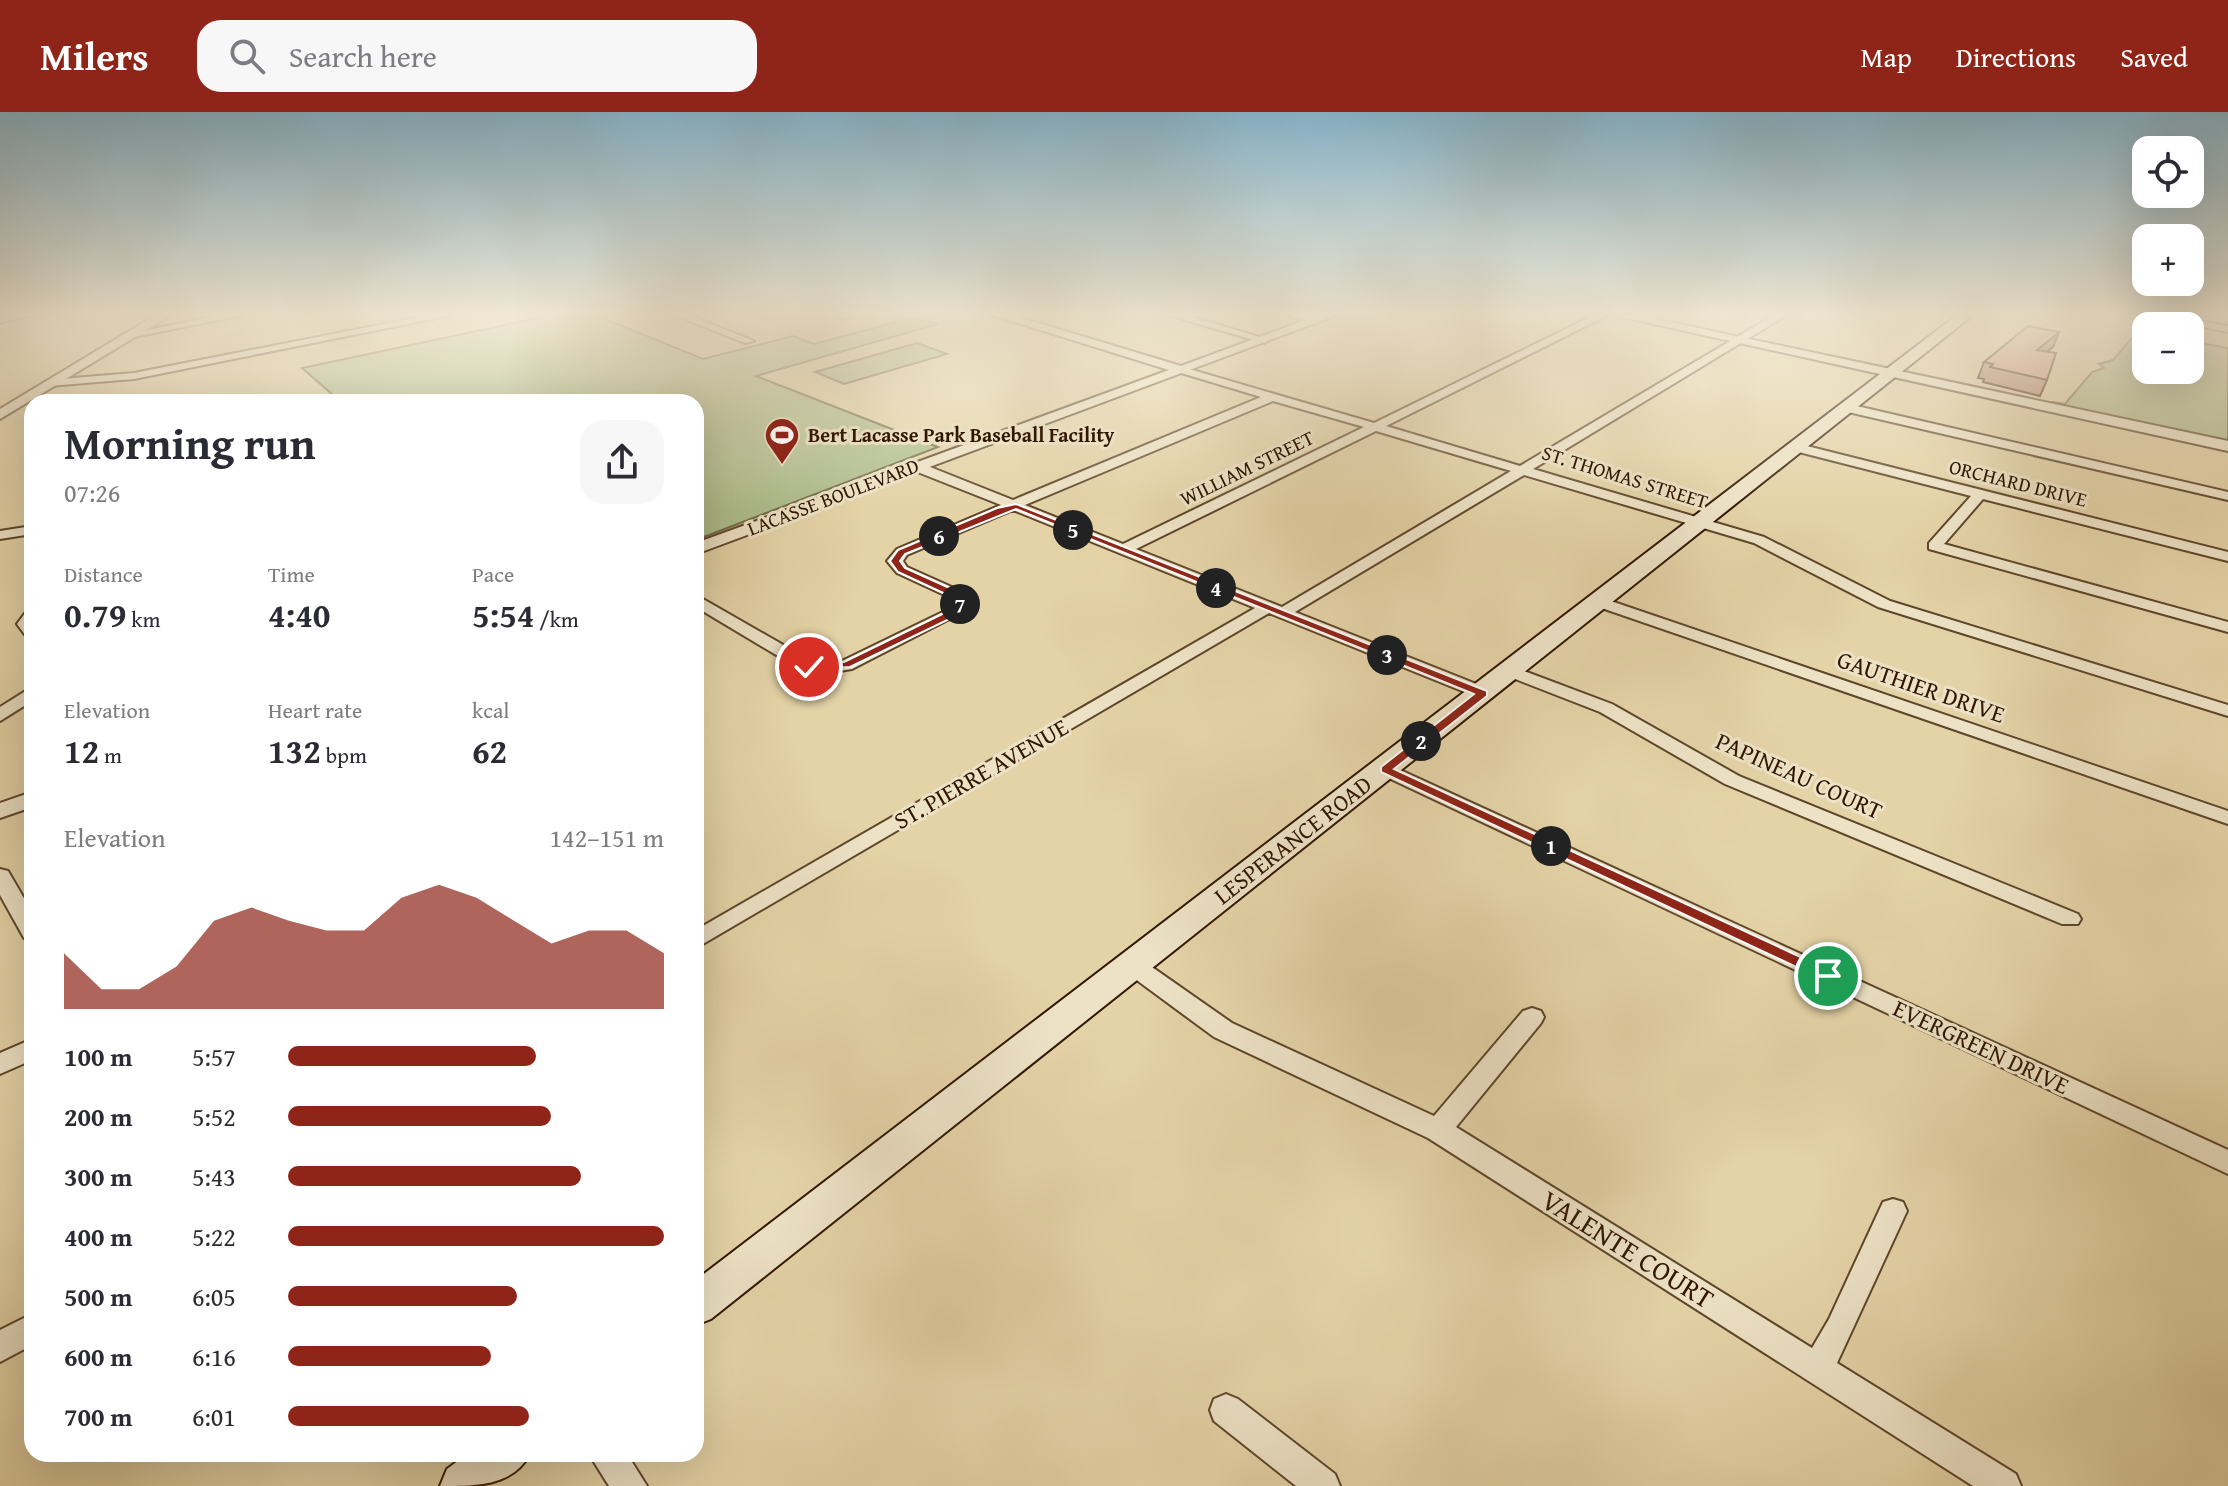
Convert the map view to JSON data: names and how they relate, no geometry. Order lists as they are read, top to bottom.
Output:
{
  "streets": {
    "main road": ["LESPERANCE ROAD"],
    "street": [
      "WILLIAM STREET",
      "ST. THOMAS STREET",
      "ORCHARD DRIVE",
      "LACASSE BOULEVARD",
      "GAUTHIER DRIVE",
      "ST. PIERRE AVENUE",
      "PAPINEAU COURT",
      "EVERGREEN DRIVE",
      "VALENTE COURT"
    ]
  },
  "crossings": [
    ["WILLIAM STREET", "ST. THOMAS STREET"],
    ["ST. THOMAS STREET", "ST. PIERRE AVENUE"],
    ["ST. THOMAS STREET", "LESPERANCE ROAD"],
    ["ORCHARD DRIVE", "LESPERANCE ROAD"],
    ["GAUTHIER DRIVE", "LESPERANCE ROAD"],
    ["PAPINEAU COURT", "LESPERANCE ROAD"],
    ["LESPERANCE ROAD", "EVERGREEN DRIVE"],
    ["LESPERANCE ROAD", "VALENTE COURT"]
  ],
  "places": {
    "sports": ["Bert Lacasse Park Baseball Facility"]
  },
  "page": {
    "header": "Milers",
    "search": "Search here",
    "nav": ["Map", "Directions", "Saved"],
    "map_buttons": ["+", "−"],
    "heading": ["Morning run", "07:26"],
    "pins": [
      "5",
      "6",
      "4",
      "7",
      "3",
      "2",
      "1"
    ],
    "stats": [
      ["Distance", "0.79 km"],
      ["Time", "4:40"],
      ["Pace", "5:54 /km"],
      ["Elevation", "12 m"],
      ["Heart rate", "132 bpm"],
      ["kcal", "62"]
    ],
    "chart": ["Elevation", "142–151 m"],
    "list": [
      {
        "name": "100 m",
        "note": "5:57"
      },
      {
        "name": "200 m",
        "note": "5:52"
      },
      {
        "name": "300 m",
        "note": "5:43"
      },
      {
        "name": "400 m",
        "note": "5:22"
      },
      {
        "name": "500 m",
        "note": "6:05"
      },
      {
        "name": "600 m",
        "note": "6:16"
      },
      {
        "name": "700 m",
        "note": "6:01"
      }
    ]
  }
}
